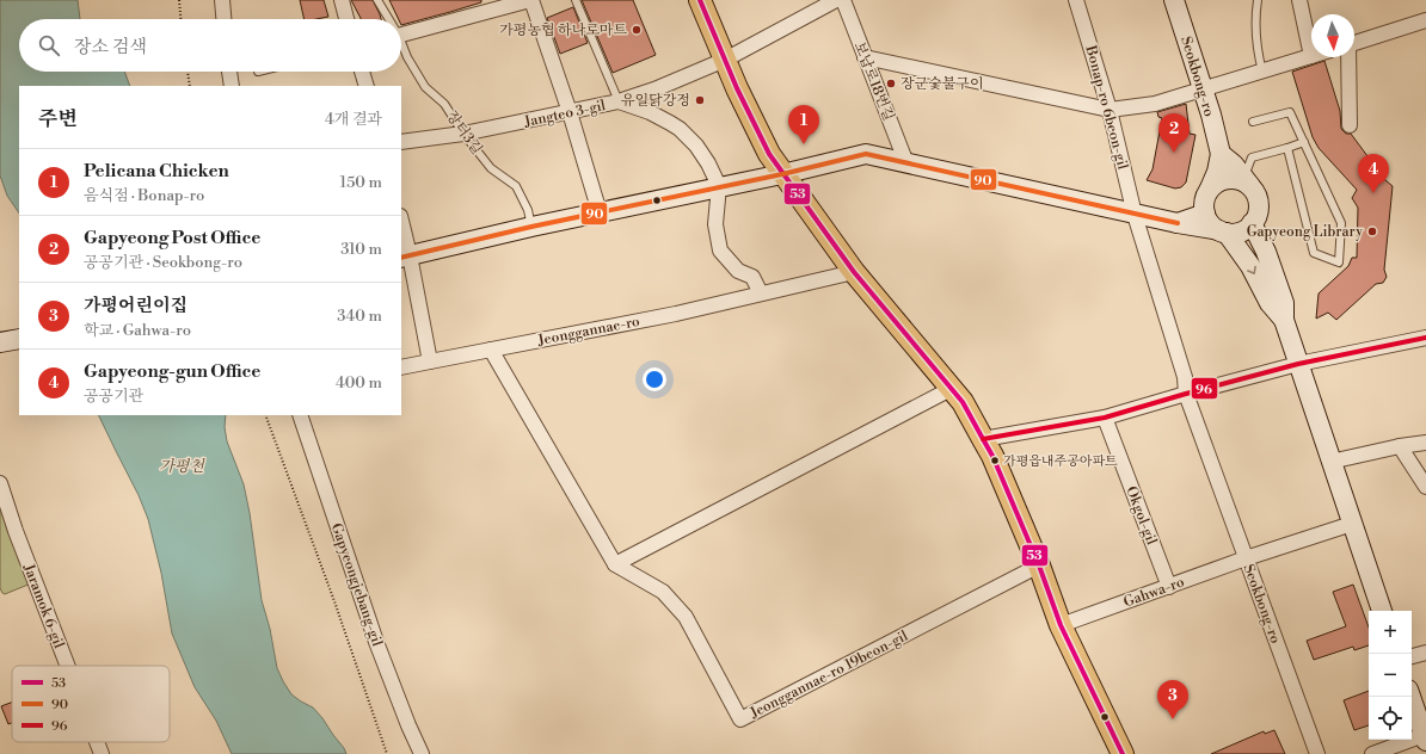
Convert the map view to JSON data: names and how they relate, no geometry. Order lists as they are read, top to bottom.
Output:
{
  "streets": {
    "main road": ["Seokbong-ro"],
    "street": [
      "보납로18번길",
      "Bonap-ro 6beon-gil",
      "Jangteo 3-gil",
      "Jeonggannae-ro",
      "Okgol-gil",
      "Gapyeongjebang-gil",
      "Gahwa-ro",
      "Jaramok 6-gil",
      "Jeonggannae-ro 19beon-gil"
    ],
    "lane": ["장터3길"]
  },
  "crossings": [
    ["Seokbong-ro", "Gahwa-ro"],
    ["Jangteo 3-gil", "장터3길"],
    ["Okgol-gil", "Gahwa-ro"]
  ],
  "water": ["가평천"],
  "places": [
    "가평농협 하나로마트",
    "장군숯불구이",
    "유일닭강정",
    "Gapyeong Library",
    "가평읍내주공아파트"
  ],
  "lines": ["transit line 53", "transit line 90", "transit line 96"],
  "legend": ["53", "90", "96"],
  "north": "bottom",
  "page": {
    "search": "장소 검색",
    "heading": ["주변", "4개 결과"],
    "pins": [
      "1",
      "2",
      "4",
      "3"
    ],
    "list": [
      {
        "mark": "1",
        "name": "Pelicana Chicken",
        "note": "음식점 · Bonap-ro",
        "value": "150 m"
      },
      {
        "mark": "2",
        "name": "Gapyeong Post Office",
        "note": "공공기관 · Seokbong-ro",
        "value": "310 m"
      },
      {
        "mark": "3",
        "name": "가평어린이집",
        "note": "학교 · Gahwa-ro",
        "value": "340 m"
      },
      {
        "mark": "4",
        "name": "Gapyeong-gun Office",
        "note": "공공기관",
        "value": "400 m"
      }
    ],
    "map_buttons": ["+", "−"]
  }
}
